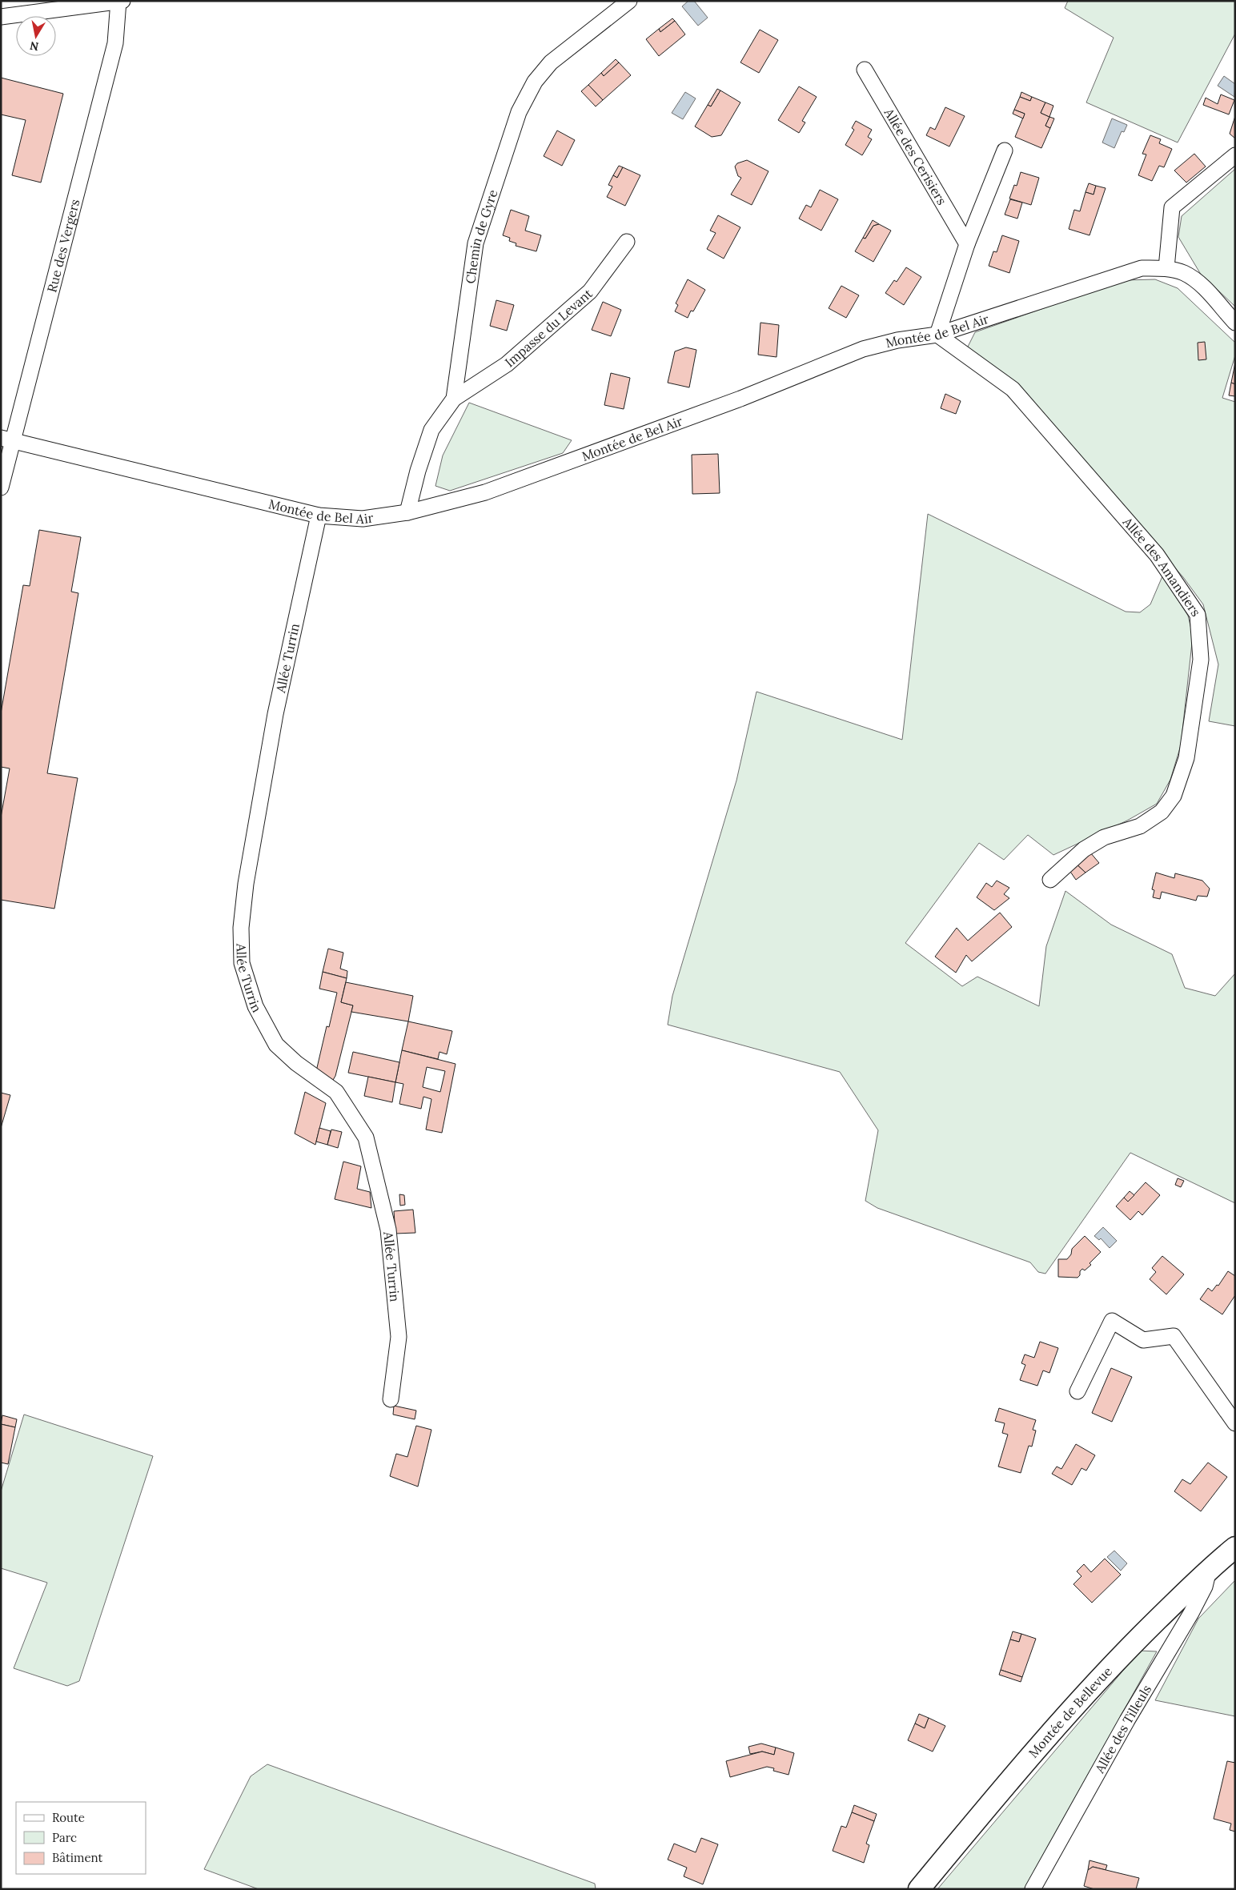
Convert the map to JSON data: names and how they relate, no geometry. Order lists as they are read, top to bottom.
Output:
{
  "streets": {
    "main road": ["Montée de Bellevue"],
    "street": [
      "Allée des Cerisiers",
      "Chemin de Gyre",
      "Rue des Vergers",
      "Impasse du Levant",
      "Montée de Bel Air",
      "Allée des Amandiers",
      "Allée Turrin",
      "Allée des Tilleuls"
    ]
  },
  "crossings": [
    ["Chemin de Gyre", "Impasse du Levant"],
    ["Chemin de Gyre", "Montée de Bel Air"],
    ["Rue des Vergers", "Montée de Bel Air"],
    ["Montée de Bel Air", "Allée des Amandiers"],
    ["Montée de Bel Air", "Allée Turrin"],
    ["Montée de Bellevue", "Allée des Tilleuls"]
  ],
  "legend": ["Route", "Parc", "Bâtiment"],
  "north": "bottom"
}
